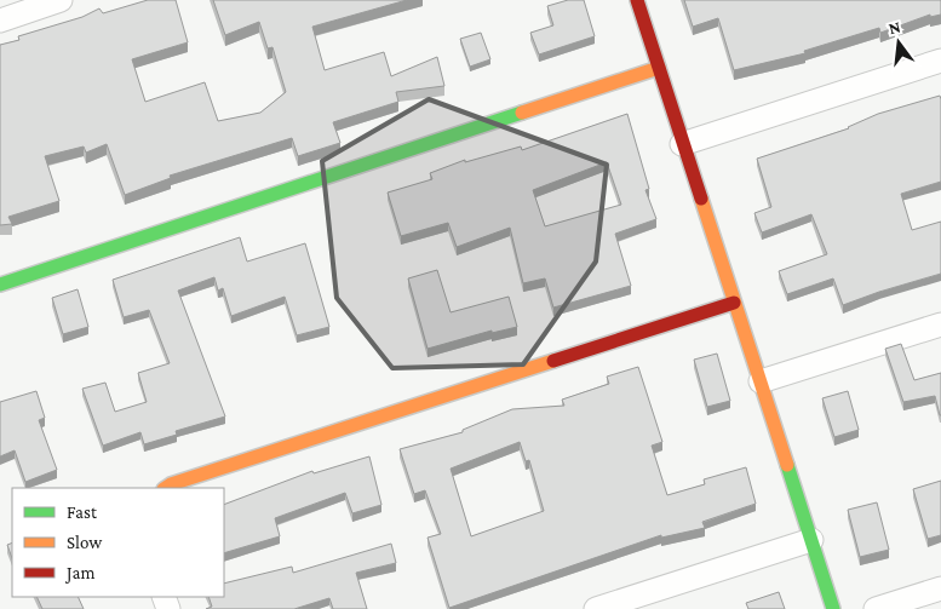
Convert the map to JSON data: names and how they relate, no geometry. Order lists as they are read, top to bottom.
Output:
{
  "legend": ["Fast", "Slow", "Jam"],
  "north": "top"
}
